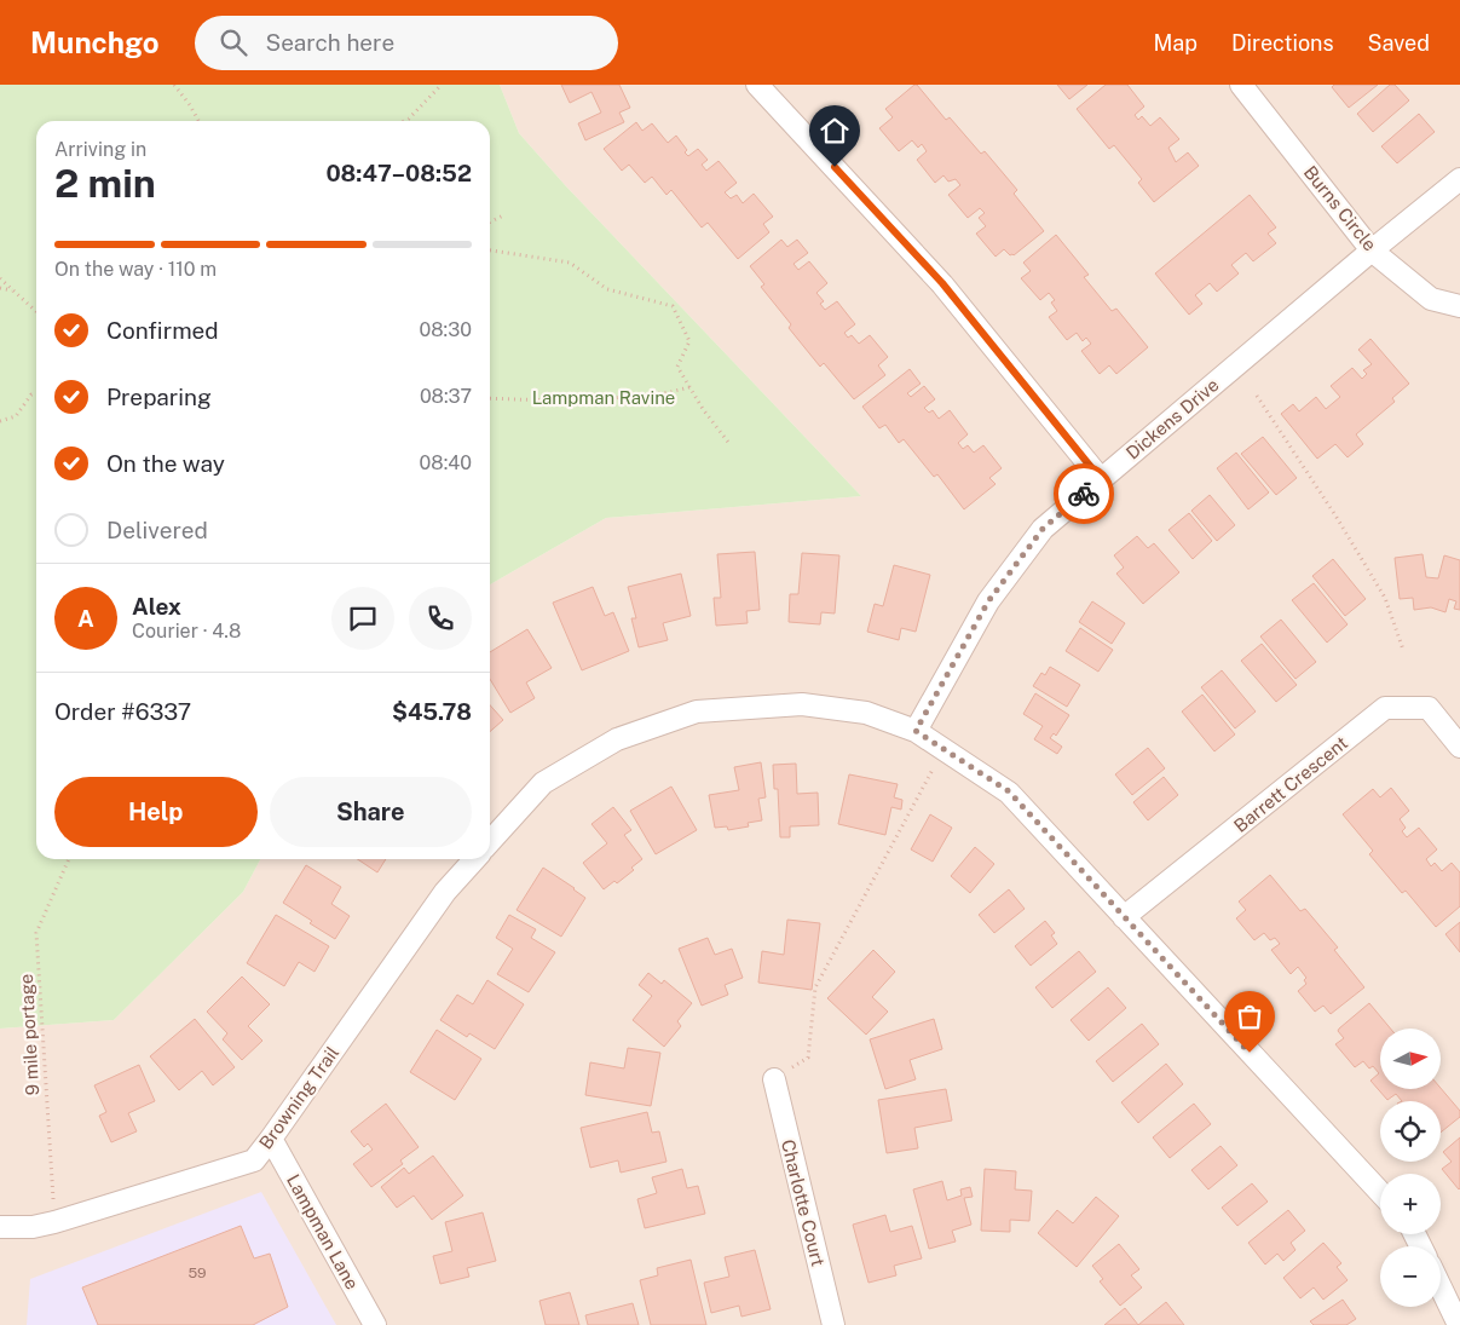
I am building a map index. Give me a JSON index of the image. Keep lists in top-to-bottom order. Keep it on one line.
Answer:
{"streets":{"street":["Burns Circle","Dickens Drive","Barrett Crescent","Browning Trail","Charlotte Court","Lampman Lane"],"path":["9 mile portage"]},"crossings":[["Burns Circle","Dickens Drive"],["9 mile portage","Browning Trail"],["Browning Trail","Lampman Lane"]],"parks":["Lampman Ravine"],"house_numbers":["59"],"north":"right","page":{"header":"Munchgo","search":"Search here","nav":["Map","Directions","Saved"],"heading":["2 min","Arriving in","08:47–08:52"],"panel":["Alex","Courier · 4.8","Order #6337","$45.78"],"bar":"On the way · 110 m","list":[["Confirmed","08:30"],["Preparing","08:37"],["On the way","08:40"],"Delivered"],"round":"A","buttons":["Help","Share"],"map_buttons":["+","−"]}}
